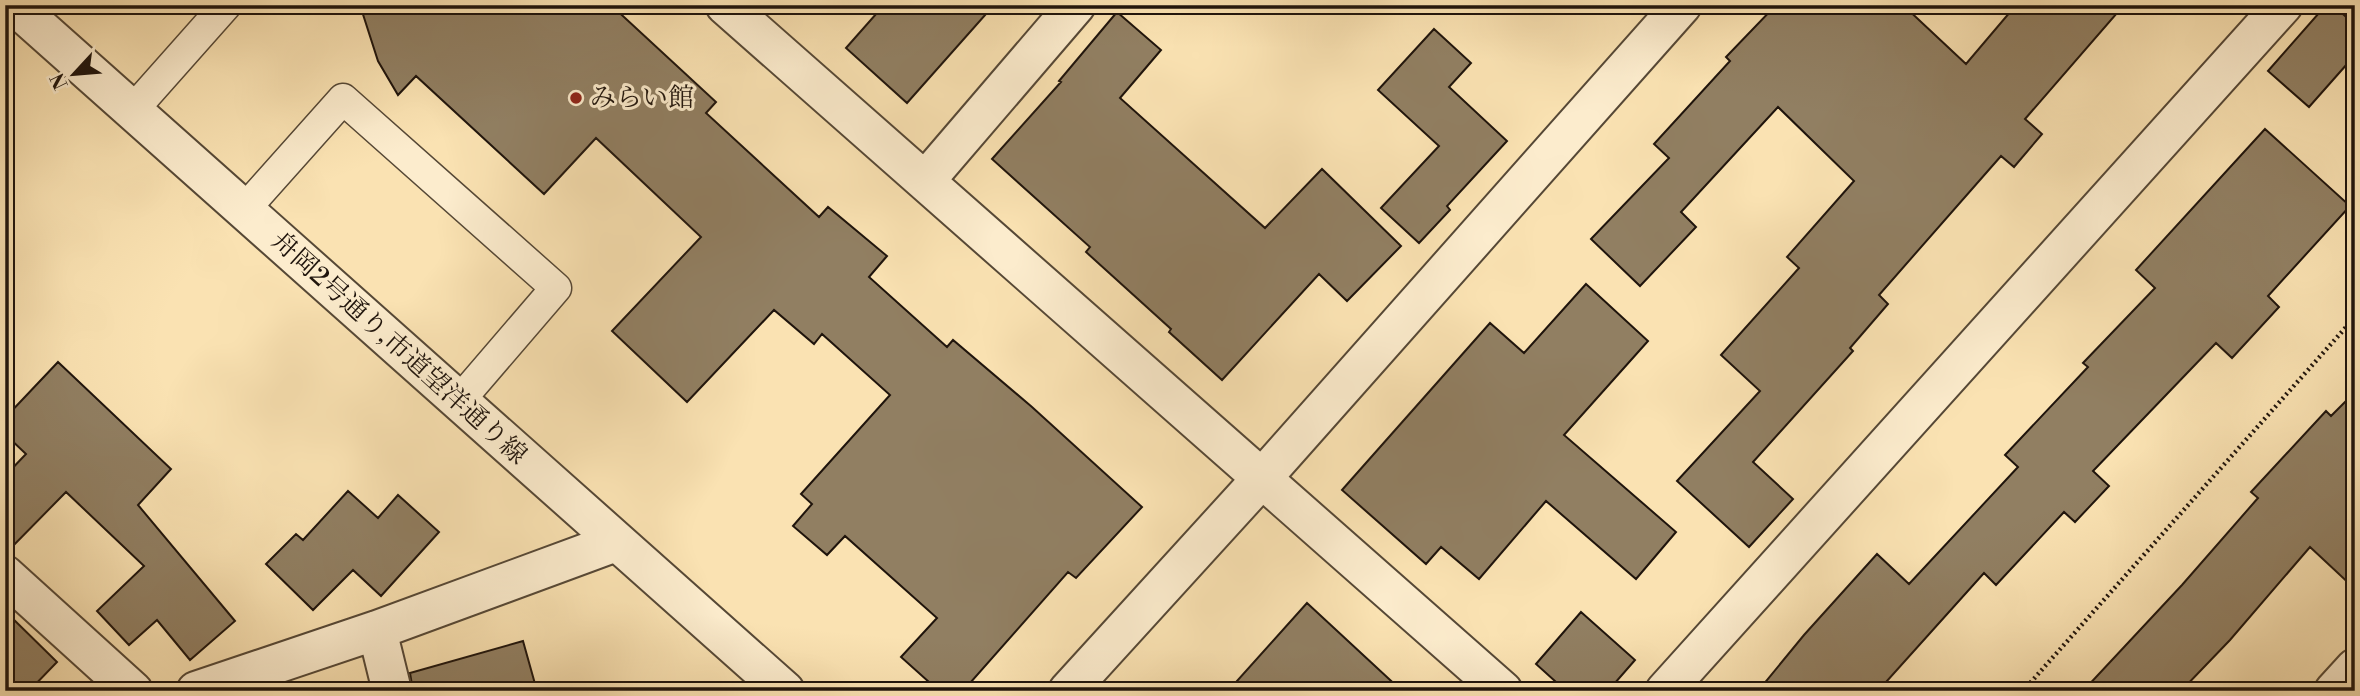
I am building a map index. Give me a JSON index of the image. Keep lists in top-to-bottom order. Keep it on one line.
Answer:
{"streets":{"street":["舟岡2号通り,市道望洋通り線"]},"places":["みらい館"],"north":"bottom left"}
